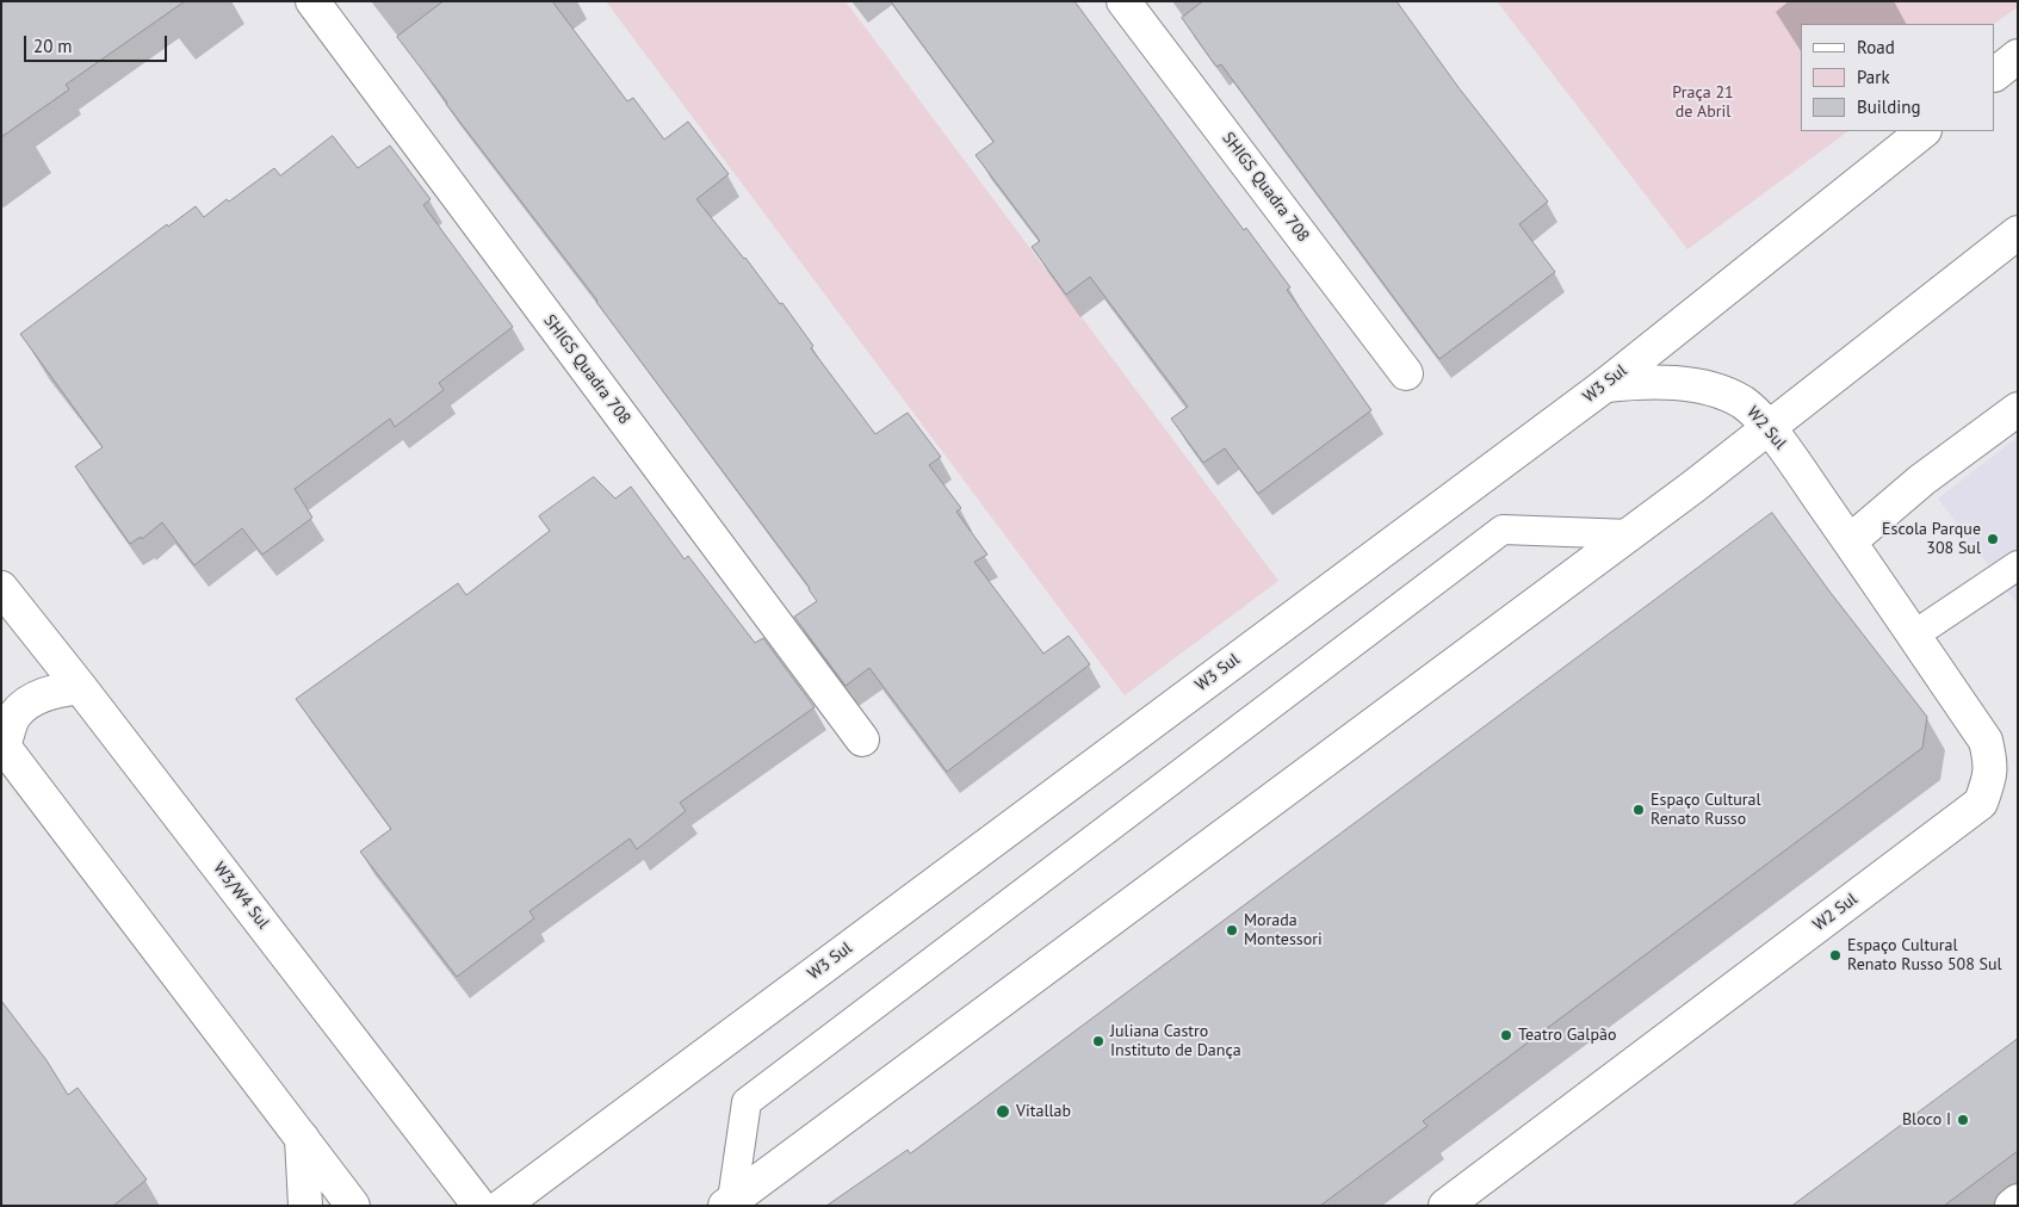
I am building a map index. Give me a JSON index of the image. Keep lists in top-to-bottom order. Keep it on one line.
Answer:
{"streets":{"main road":["SHIGS Quadra 708","W3 Sul","W2 Sul","W3/W4 Sul"]},"crossings":[["W3 Sul","W2 Sul"]],"parks":["Praça 21 de Abril"],"places":["Escola Parque 308 Sul","Espaço Cultural Renato Russo","Morada Montessori","Espaço Cultural Renato Russo 508 Sul","Teatro Galpão","Juliana Castro Instituto de Dança","Vitallab","Bloco I"],"legend":["Road","Park","Building"],"scale_bar":"20 m"}
